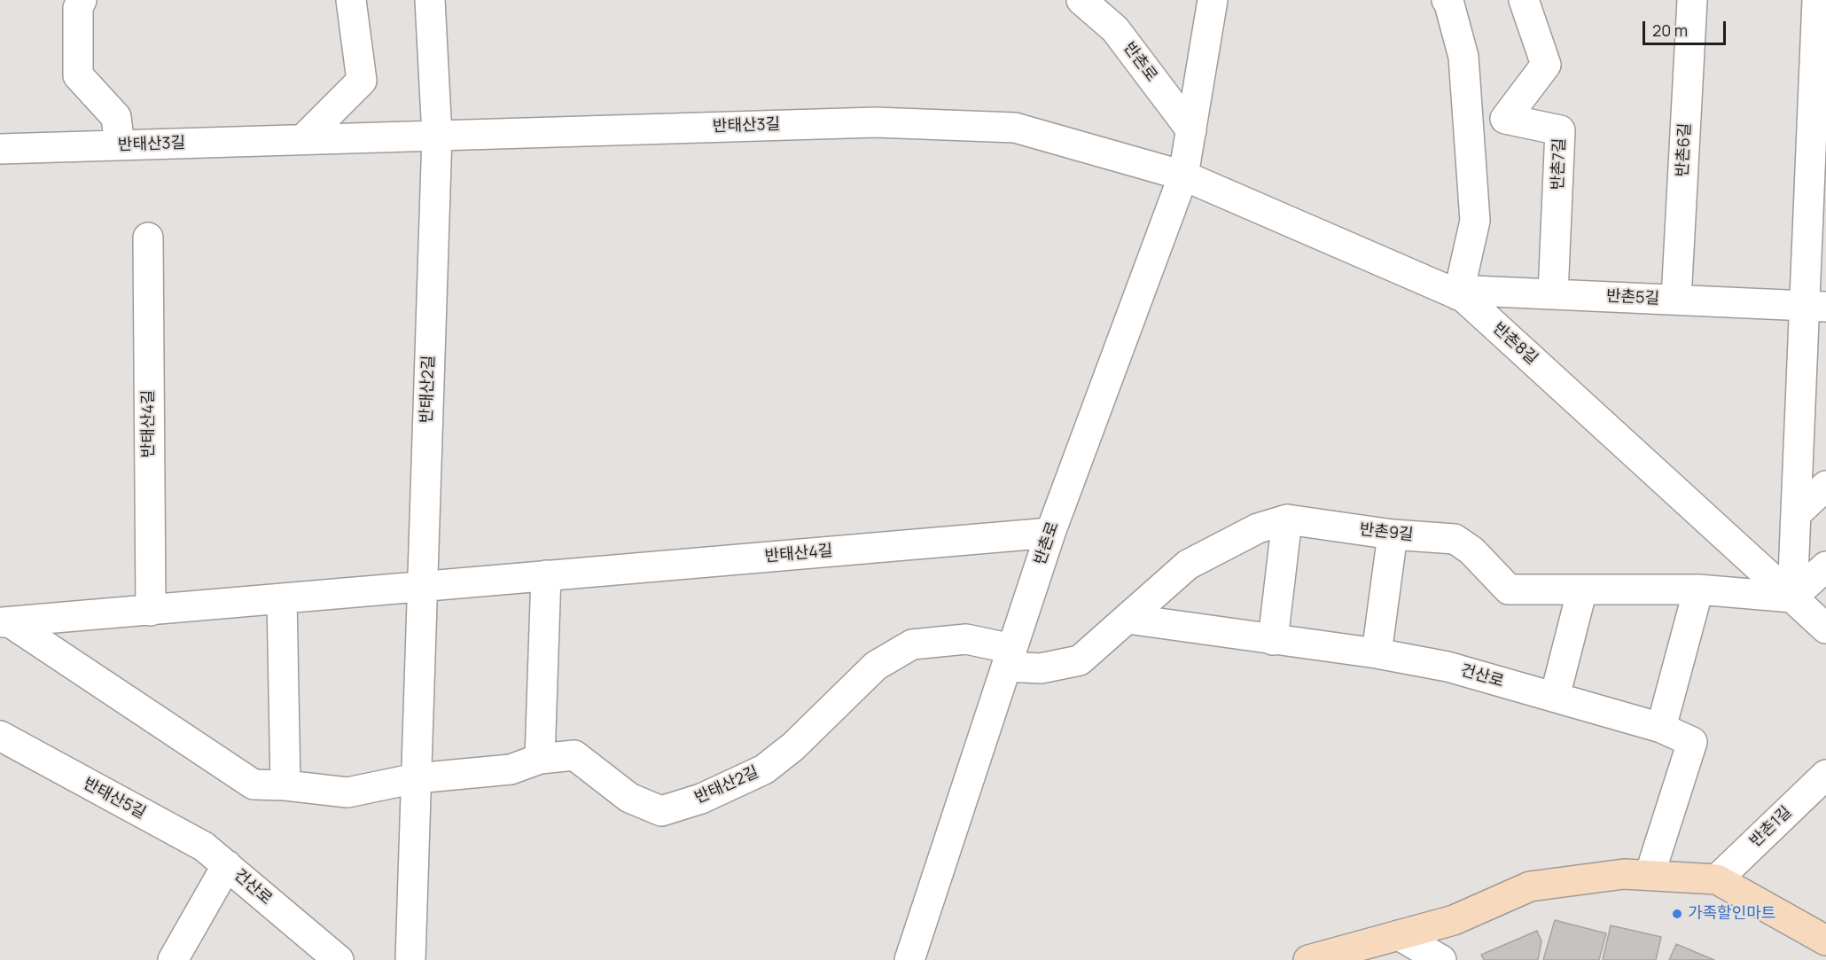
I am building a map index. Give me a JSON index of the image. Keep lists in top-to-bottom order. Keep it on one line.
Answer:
{"streets":{"street":["반촌로","반태산3길","반촌6길","반촌7길","반촌5길","반촌8길","반태산2길","반태산4길","반촌9길","건산로","반태산5길","반촌1길"]},"crossings":[["반촌로","반태산3길"],["반촌로","반촌8길"],["반촌로","반태산2길"],["반촌로","반태산4길"],["반촌로","반촌9길"],["반태산3길","반촌8길"],["반태산3길","반태산2길"],["반촌6길","반촌5길"],["반촌7길","반촌5길"],["반촌5길","반촌8길"],["반촌8길","반촌9길"],["반태산2길","반태산4길"],["반태산2길","반촌9길"],["반촌9길","건산로"],["건산로","반태산5길"]],"places":["가족할인마트"],"scale_bar":"20 m"}
